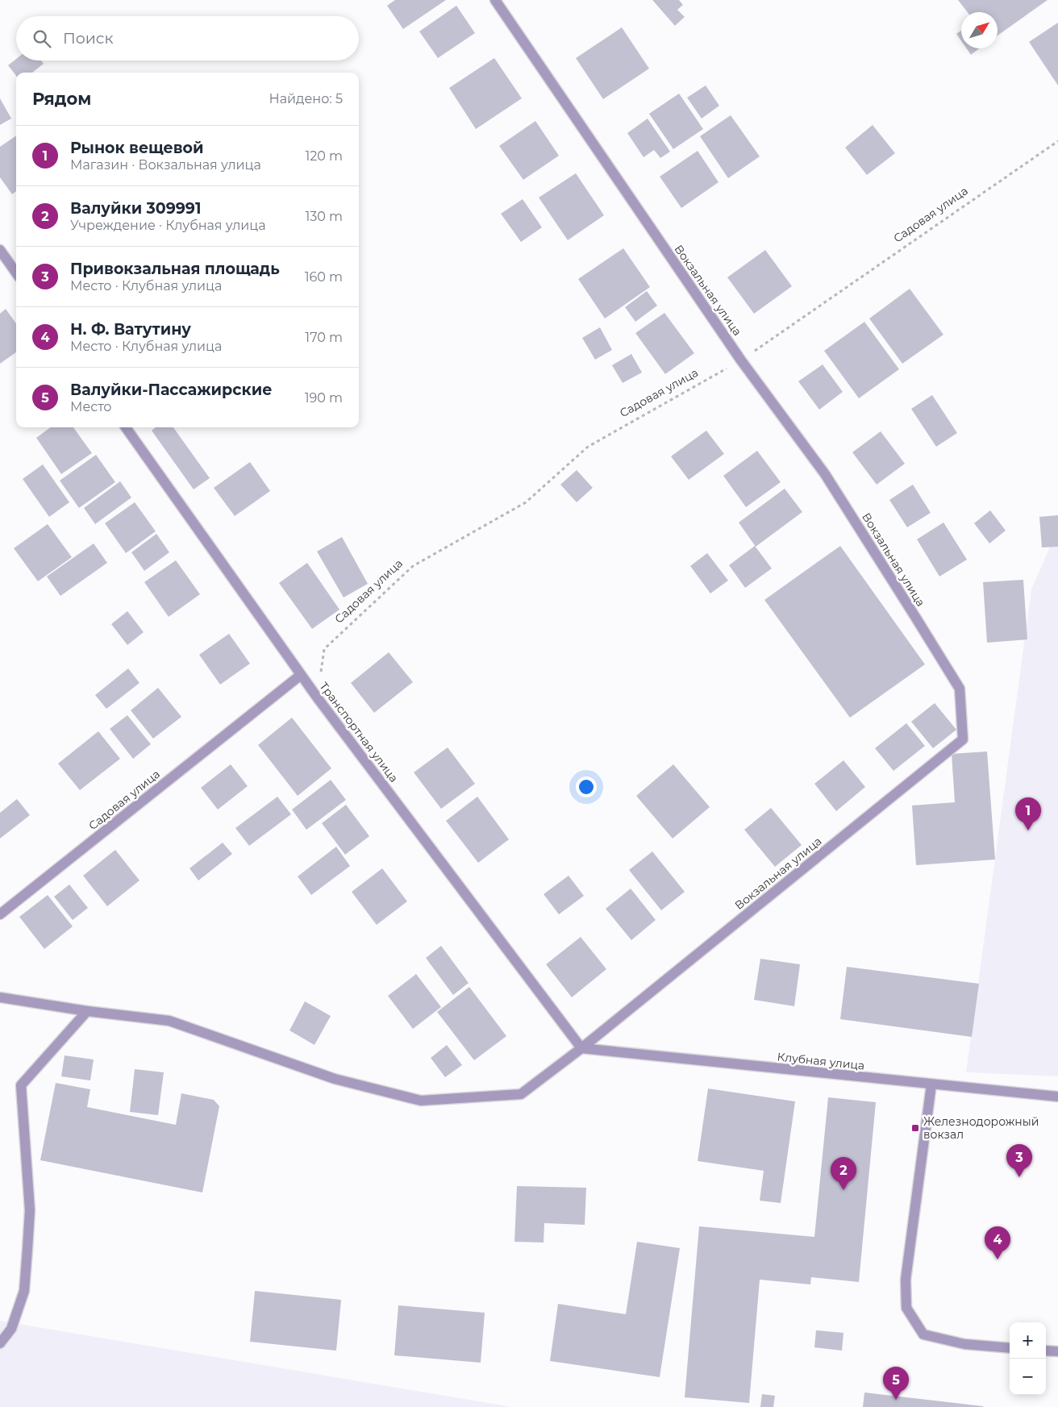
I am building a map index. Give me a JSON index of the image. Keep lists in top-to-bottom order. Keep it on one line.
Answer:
{"streets":{"street":["Садовая улица","Вокзальная улица","Транспортная улица","Клубная улица"]},"crossings":[["Садовая улица","Вокзальная улица"],["Садовая улица","Транспортная улица"],["Вокзальная улица","Транспортная улица"],["Вокзальная улица","Клубная улица"],["Транспортная улица","Клубная улица"]],"places":{"transit":["Железнодорожный вокзал"]},"north":"top right","page":{"search":"Поиск","heading":["Рядом","Найдено: 5"],"list":[{"mark":"1","name":"Рынок вещевой","note":"Магазин · Вокзальная улица","value":"120 m"},{"mark":"2","name":"Валуйки 309991","note":"Учреждение · Клубная улица","value":"130 m"},{"mark":"3","name":"Привокзальная площадь","note":"Место · Клубная улица","value":"160 m"},{"mark":"4","name":"Н. Ф. Ватутину","note":"Место · Клубная улица","value":"170 m"},{"mark":"5","name":"Валуйки-Пассажирские","note":"Место","value":"190 m"}],"pins":["1","3","2","4","5"],"map_buttons":["+","−"]}}
